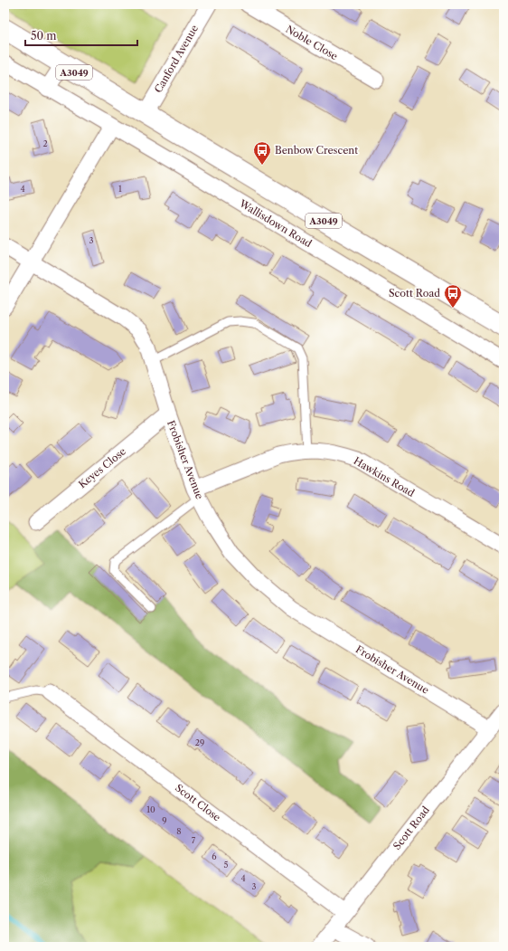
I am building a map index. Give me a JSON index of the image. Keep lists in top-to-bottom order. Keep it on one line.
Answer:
{"streets":{"main road":["A3049"],"street":["Noble Close","Canford Avenue","Wallisdown Road","Frobisher Avenue","Keyes Close","Hawkins Road","Scott Close","Scott Road"]},"crossings":[["Canford Avenue","A3049"],["Frobisher Avenue","Keyes Close"],["Frobisher Avenue","Hawkins Road"],["Frobisher Avenue","Scott Road"],["Scott Close","Scott Road"]],"places":{"bus stop":["Benbow Crescent","Scott Road"]},"house_numbers":["2","4","1","3","29","10","9","8","7","6","5","4","3"],"scale_bar":"50 m"}
